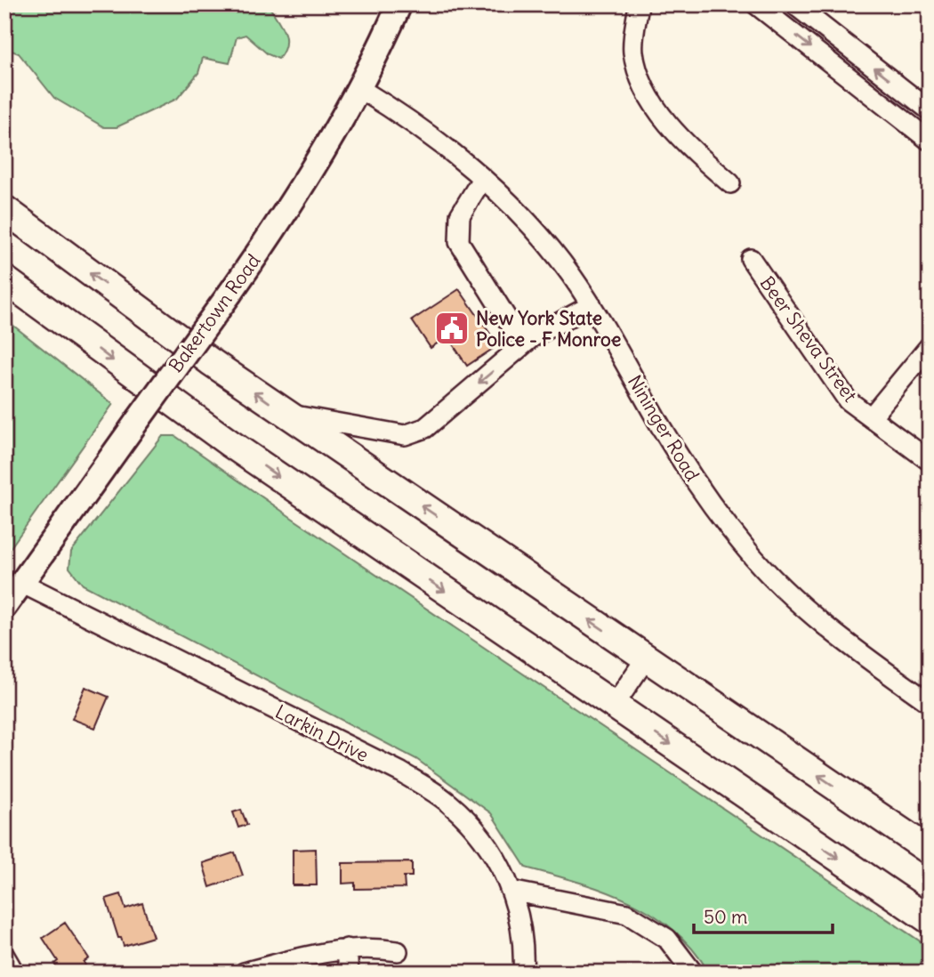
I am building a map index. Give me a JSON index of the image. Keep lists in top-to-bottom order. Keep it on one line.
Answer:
{"streets":{"main road":["Bakertown Road"],"street":["Beer Sheva Street","Nininger Road","Larkin Drive"]},"crossings":[["Bakertown Road","Nininger Road"],["Bakertown Road","Larkin Drive"]],"places":{"public building":["New York State Police - F Monroe"]},"scale_bar":"50 m"}
